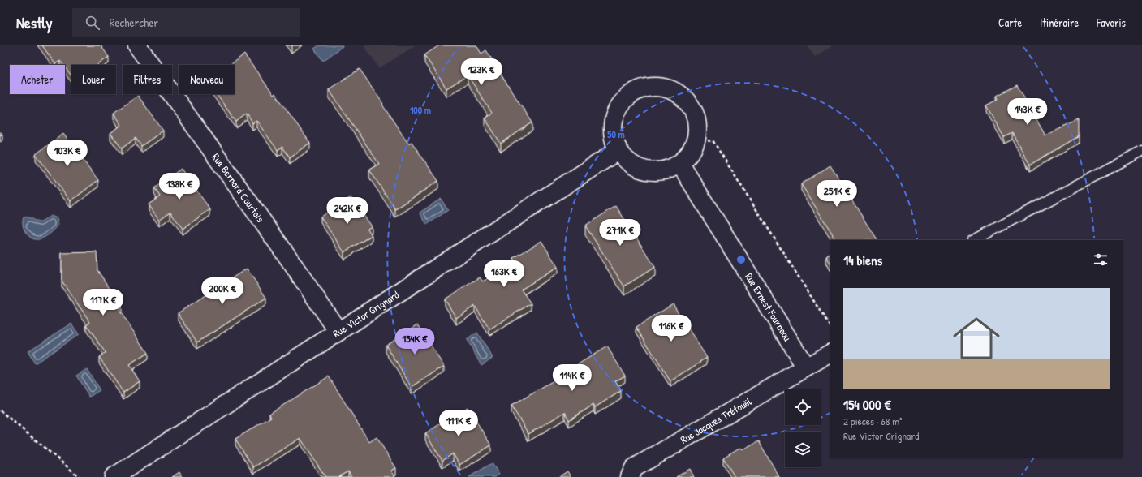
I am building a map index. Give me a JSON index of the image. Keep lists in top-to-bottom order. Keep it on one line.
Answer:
{"streets":{"street":["Rue Bernard Courtois","Rue Ernest Fourneau","Rue Victor Grignard","Rue Jacques Tréfouël"]},"crossings":[["Rue Bernard Courtois","Rue Victor Grignard"],["Rue Ernest Fourneau","Rue Victor Grignard"],["Rue Ernest Fourneau","Rue Jacques Tréfouël"]],"page":{"header":"Nestly","search":"Rechercher","nav":["Carte","Itinéraire","Favoris"],"price":["123K €","143K €","103K €","138K €","251K €","242K €","271K €","163K €","200K €","117K €","116K €","154K €","114K €","111K €"],"chip":["Acheter","Louer","Filtres","Nouveau"],"heading":"14 biens","list":[{"name":"154 000 €","note":"2 pièces · 68 m² · Rue Victor Grignard"}]},"rings":["100 m","50 m"]}
